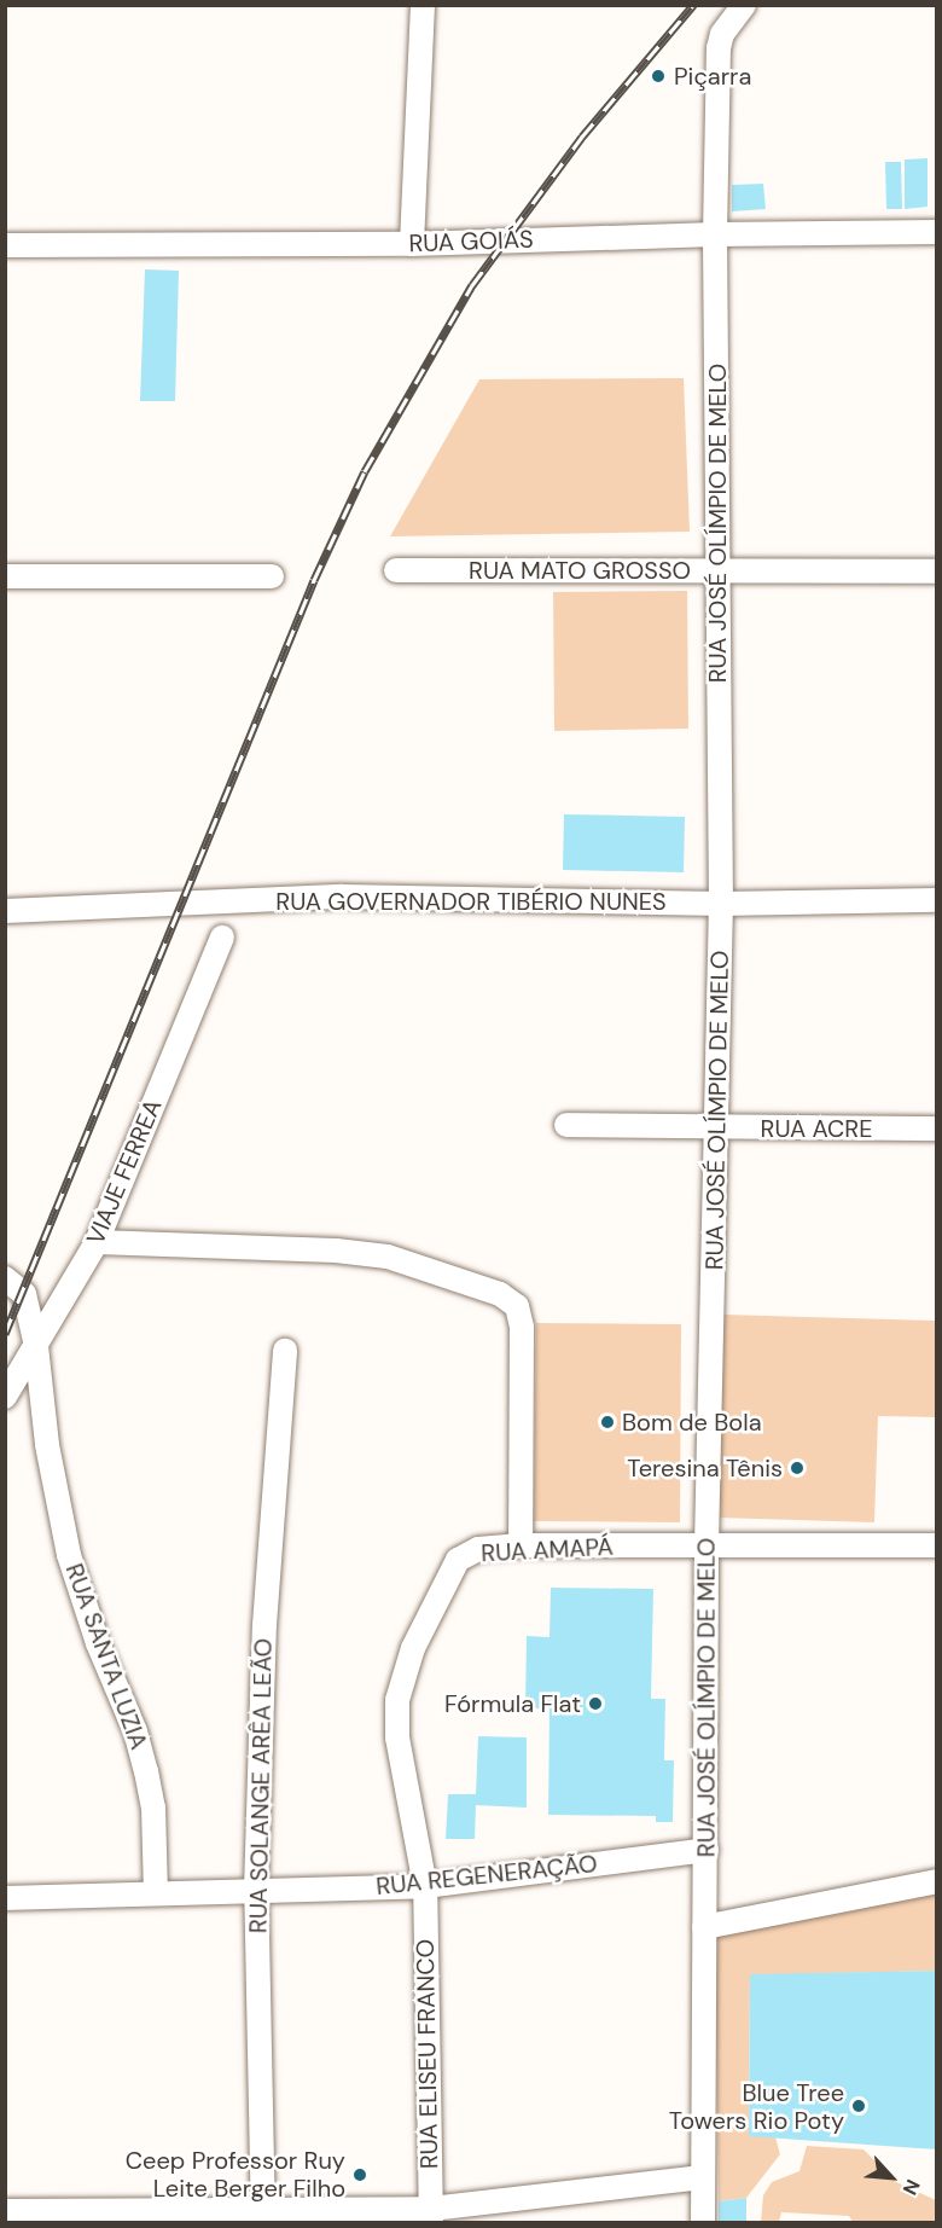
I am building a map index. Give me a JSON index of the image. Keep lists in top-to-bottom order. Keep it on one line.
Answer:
{"streets":{"street":["RUA GOIÁS","RUA JOSÉ OLÍMPIO DE MELO","RUA MATO GROSSO","RUA GOVERNADOR TIBÉRIO NUNES","RUA ACRE","VIAJE FERREA","RUA AMAPÁ","RUA SANTA LUZIA","RUA SOLANGE ARÊA LEÃO","RUA REGENERAÇÃO","RUA ELISEU FRANCO"]},"crossings":[["RUA GOIÁS","RUA JOSÉ OLÍMPIO DE MELO"],["RUA JOSÉ OLÍMPIO DE MELO","RUA MATO GROSSO"],["RUA JOSÉ OLÍMPIO DE MELO","RUA GOVERNADOR TIBÉRIO NUNES"],["RUA JOSÉ OLÍMPIO DE MELO","RUA ACRE"],["RUA JOSÉ OLÍMPIO DE MELO","RUA AMAPÁ"],["RUA JOSÉ OLÍMPIO DE MELO","RUA REGENERAÇÃO"],["VIAJE FERREA","RUA SANTA LUZIA"],["RUA AMAPÁ","RUA REGENERAÇÃO"],["RUA AMAPÁ","RUA ELISEU FRANCO"],["RUA SANTA LUZIA","RUA REGENERAÇÃO"],["RUA SOLANGE ARÊA LEÃO","RUA REGENERAÇÃO"],["RUA REGENERAÇÃO","RUA ELISEU FRANCO"]],"places":["Piçarra","Bom de Bola","Teresina Tênis","Fórmula Flat","Blue Tree Towers Rio Poty","Ceep Professor Ruy Leite Berger Filho"],"north":"bottom right"}
